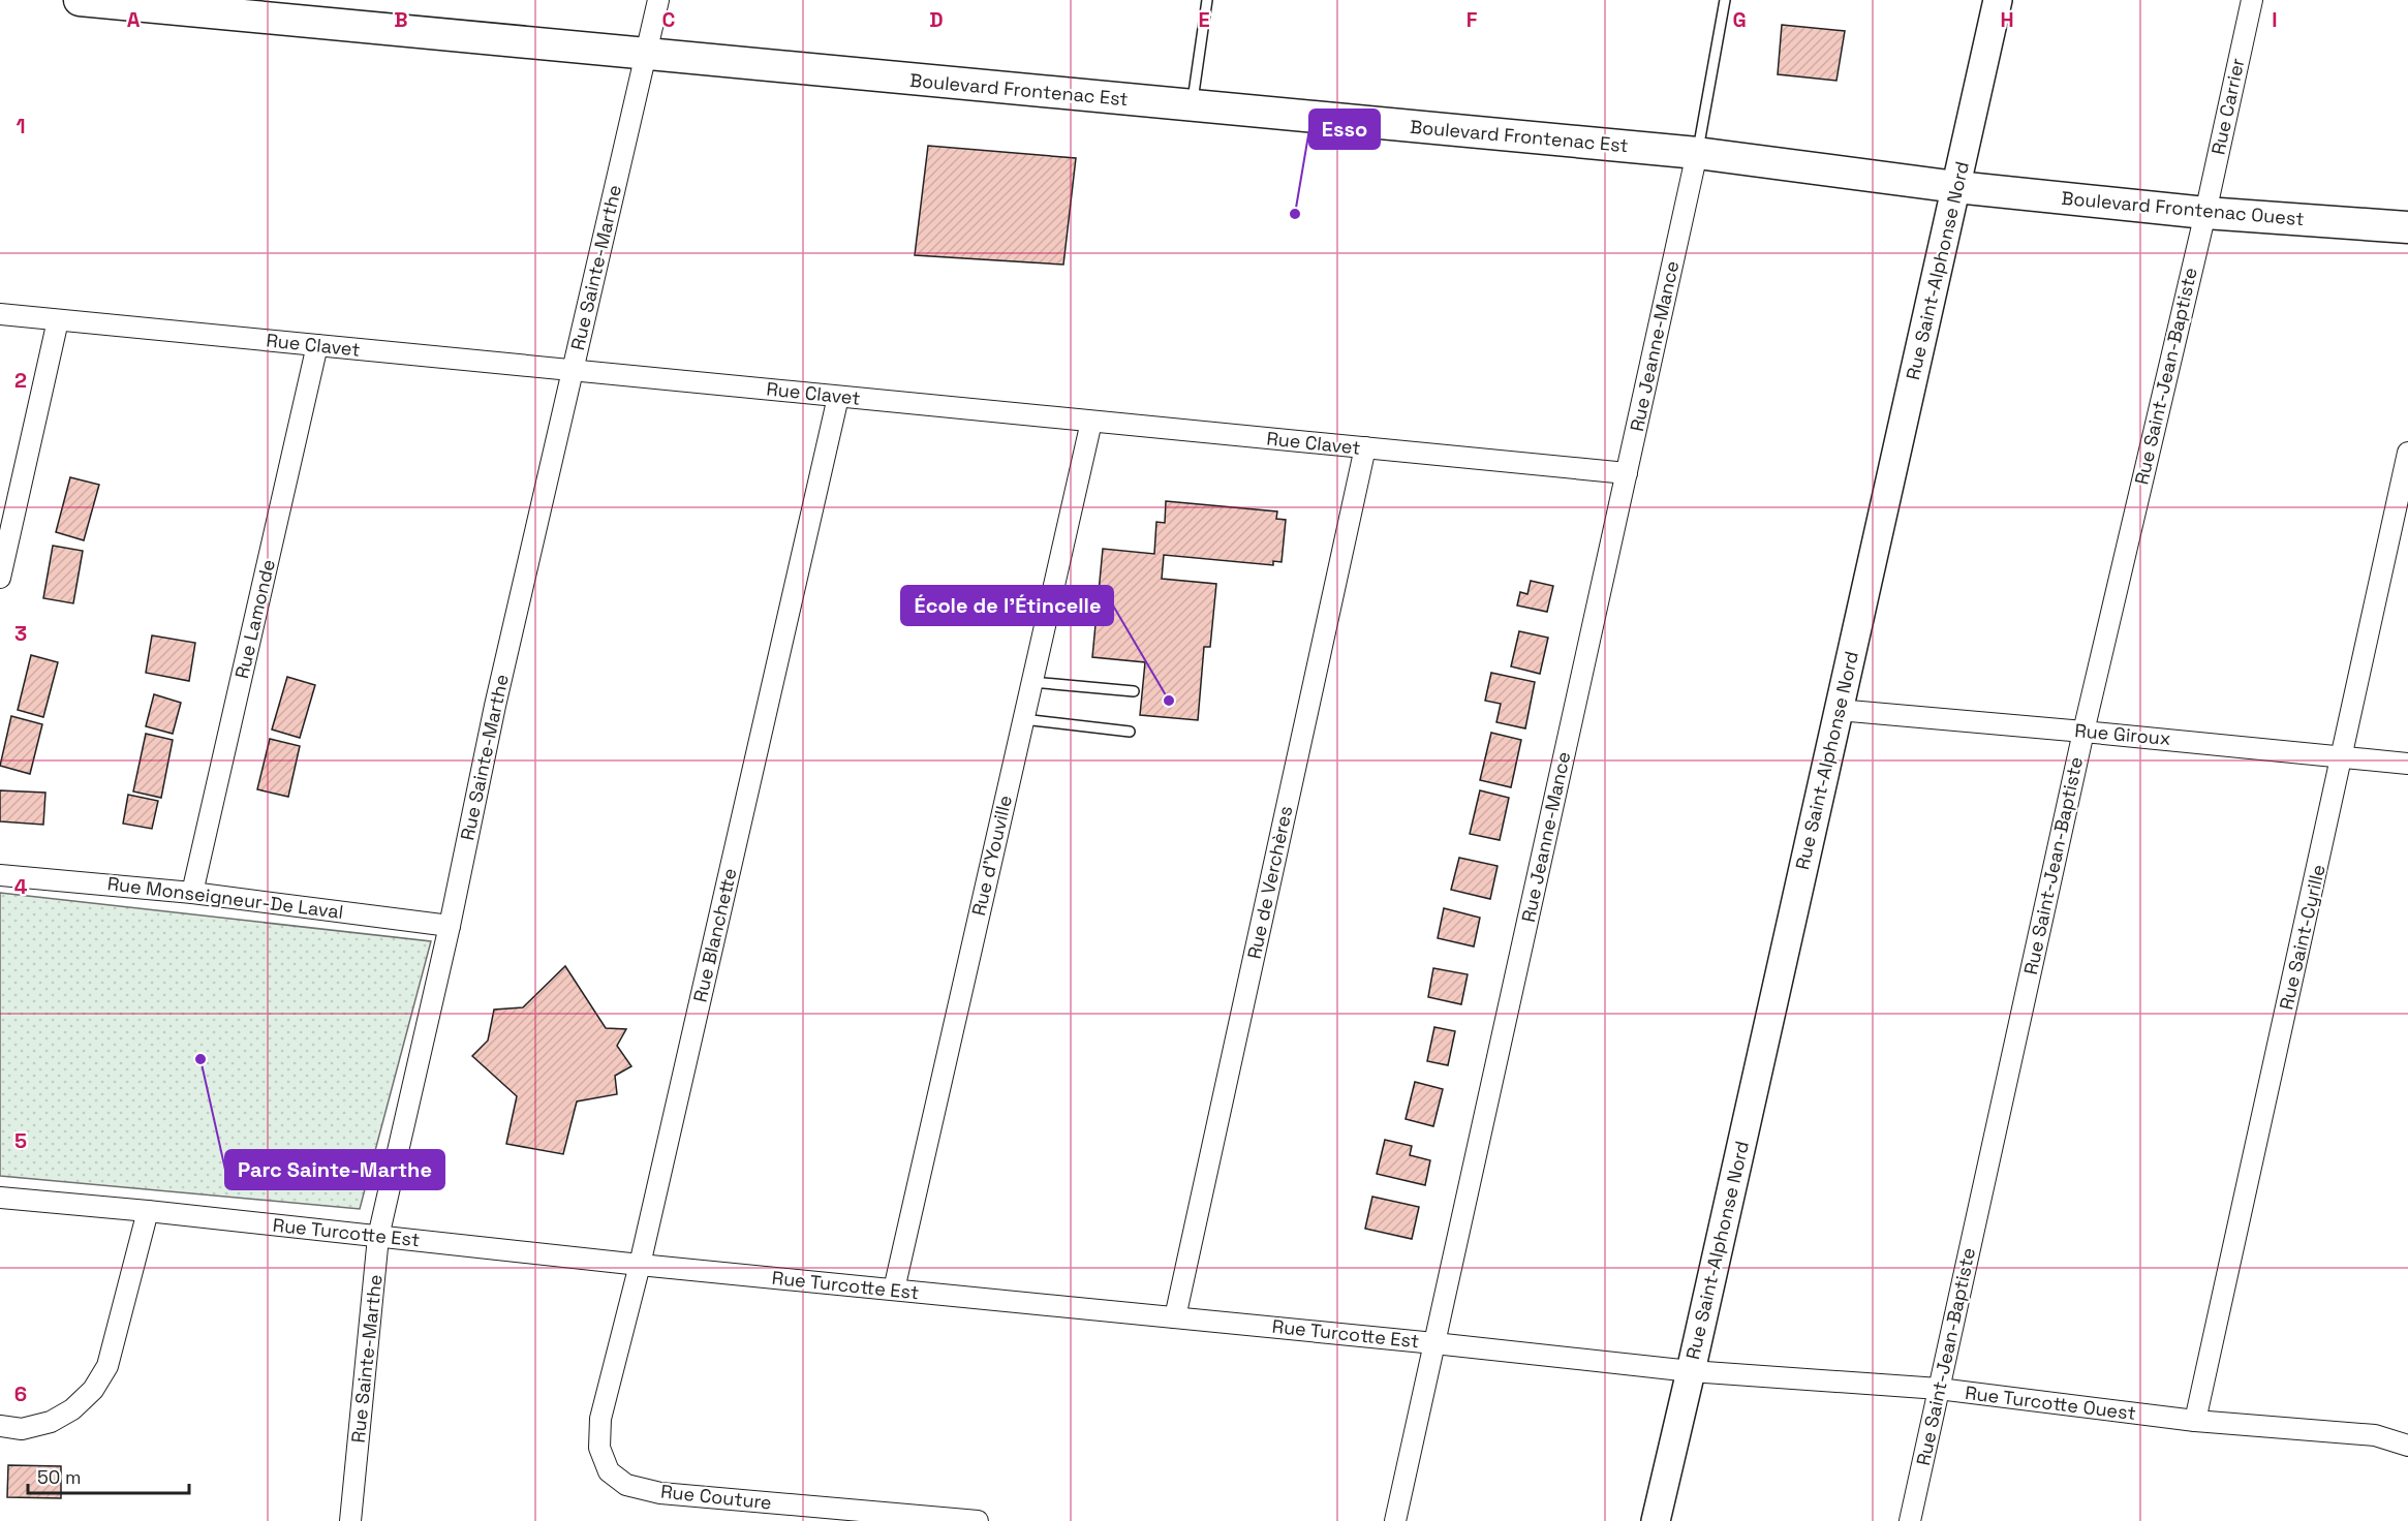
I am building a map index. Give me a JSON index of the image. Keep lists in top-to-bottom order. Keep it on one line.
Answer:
{"streets":{"main road":["Boulevard Frontenac Est","Boulevard Frontenac Ouest","Rue Saint-Alphonse Nord"],"street":["Rue Carrier","Rue Sainte-Marthe","Rue Clavet","Rue Jeanne-Mance","Rue Saint-Jean-Baptiste","Rue Lamonde","Rue Giroux","Rue d'Youville","Rue de Verchères","Rue Monseigneur-De Laval","Rue Blanchette","Rue Saint-Cyrille","Rue Turcotte Est","Rue Turcotte Ouest","Rue Couture"]},"crossings":[["Boulevard Frontenac Est","Boulevard Frontenac Ouest"],["Boulevard Frontenac Est","Rue Sainte-Marthe"],["Boulevard Frontenac Est","Rue Saint-Alphonse Nord"],["Boulevard Frontenac Est","Rue Jeanne-Mance"],["Rue Carrier","Boulevard Frontenac Ouest"],["Rue Carrier","Rue Saint-Jean-Baptiste"],["Boulevard Frontenac Ouest","Rue Saint-Alphonse Nord"],["Boulevard Frontenac Ouest","Rue Saint-Jean-Baptiste"],["Rue Sainte-Marthe","Rue Clavet"],["Rue Sainte-Marthe","Rue Monseigneur-De Laval"],["Rue Sainte-Marthe","Rue Turcotte Est"],["Rue Saint-Alphonse Nord","Rue Giroux"],["Rue Saint-Alphonse Nord","Rue Turcotte Est"],["Rue Saint-Alphonse Nord","Rue Turcotte Ouest"],["Rue Clavet","Rue Jeanne-Mance"],["Rue Clavet","Rue Lamonde"],["Rue Clavet","Rue d'Youville"],["Rue Clavet","Rue de Verchères"],["Rue Clavet","Rue Blanchette"],["Rue Jeanne-Mance","Rue Turcotte Est"],["Rue Saint-Jean-Baptiste","Rue Giroux"],["Rue Saint-Jean-Baptiste","Rue Turcotte Ouest"],["Rue Lamonde","Rue Monseigneur-De Laval"],["Rue Giroux","Rue Saint-Cyrille"],["Rue d'Youville","Rue Turcotte Est"],["Rue de Verchères","Rue Turcotte Est"],["Rue Blanchette","Rue Turcotte Est"],["Rue Blanchette","Rue Couture"],["Rue Saint-Cyrille","Rue Turcotte Ouest"],["Rue Turcotte Est","Rue Turcotte Ouest"]],"places":["Esso","École de l'Étincelle","Parc Sainte-Marthe"],"scale_bar":"50 m","grid":{"columns":["A","B","C","D","E","F","G","H","I"],"rows":["1","2","3","4","5","6"]}}
